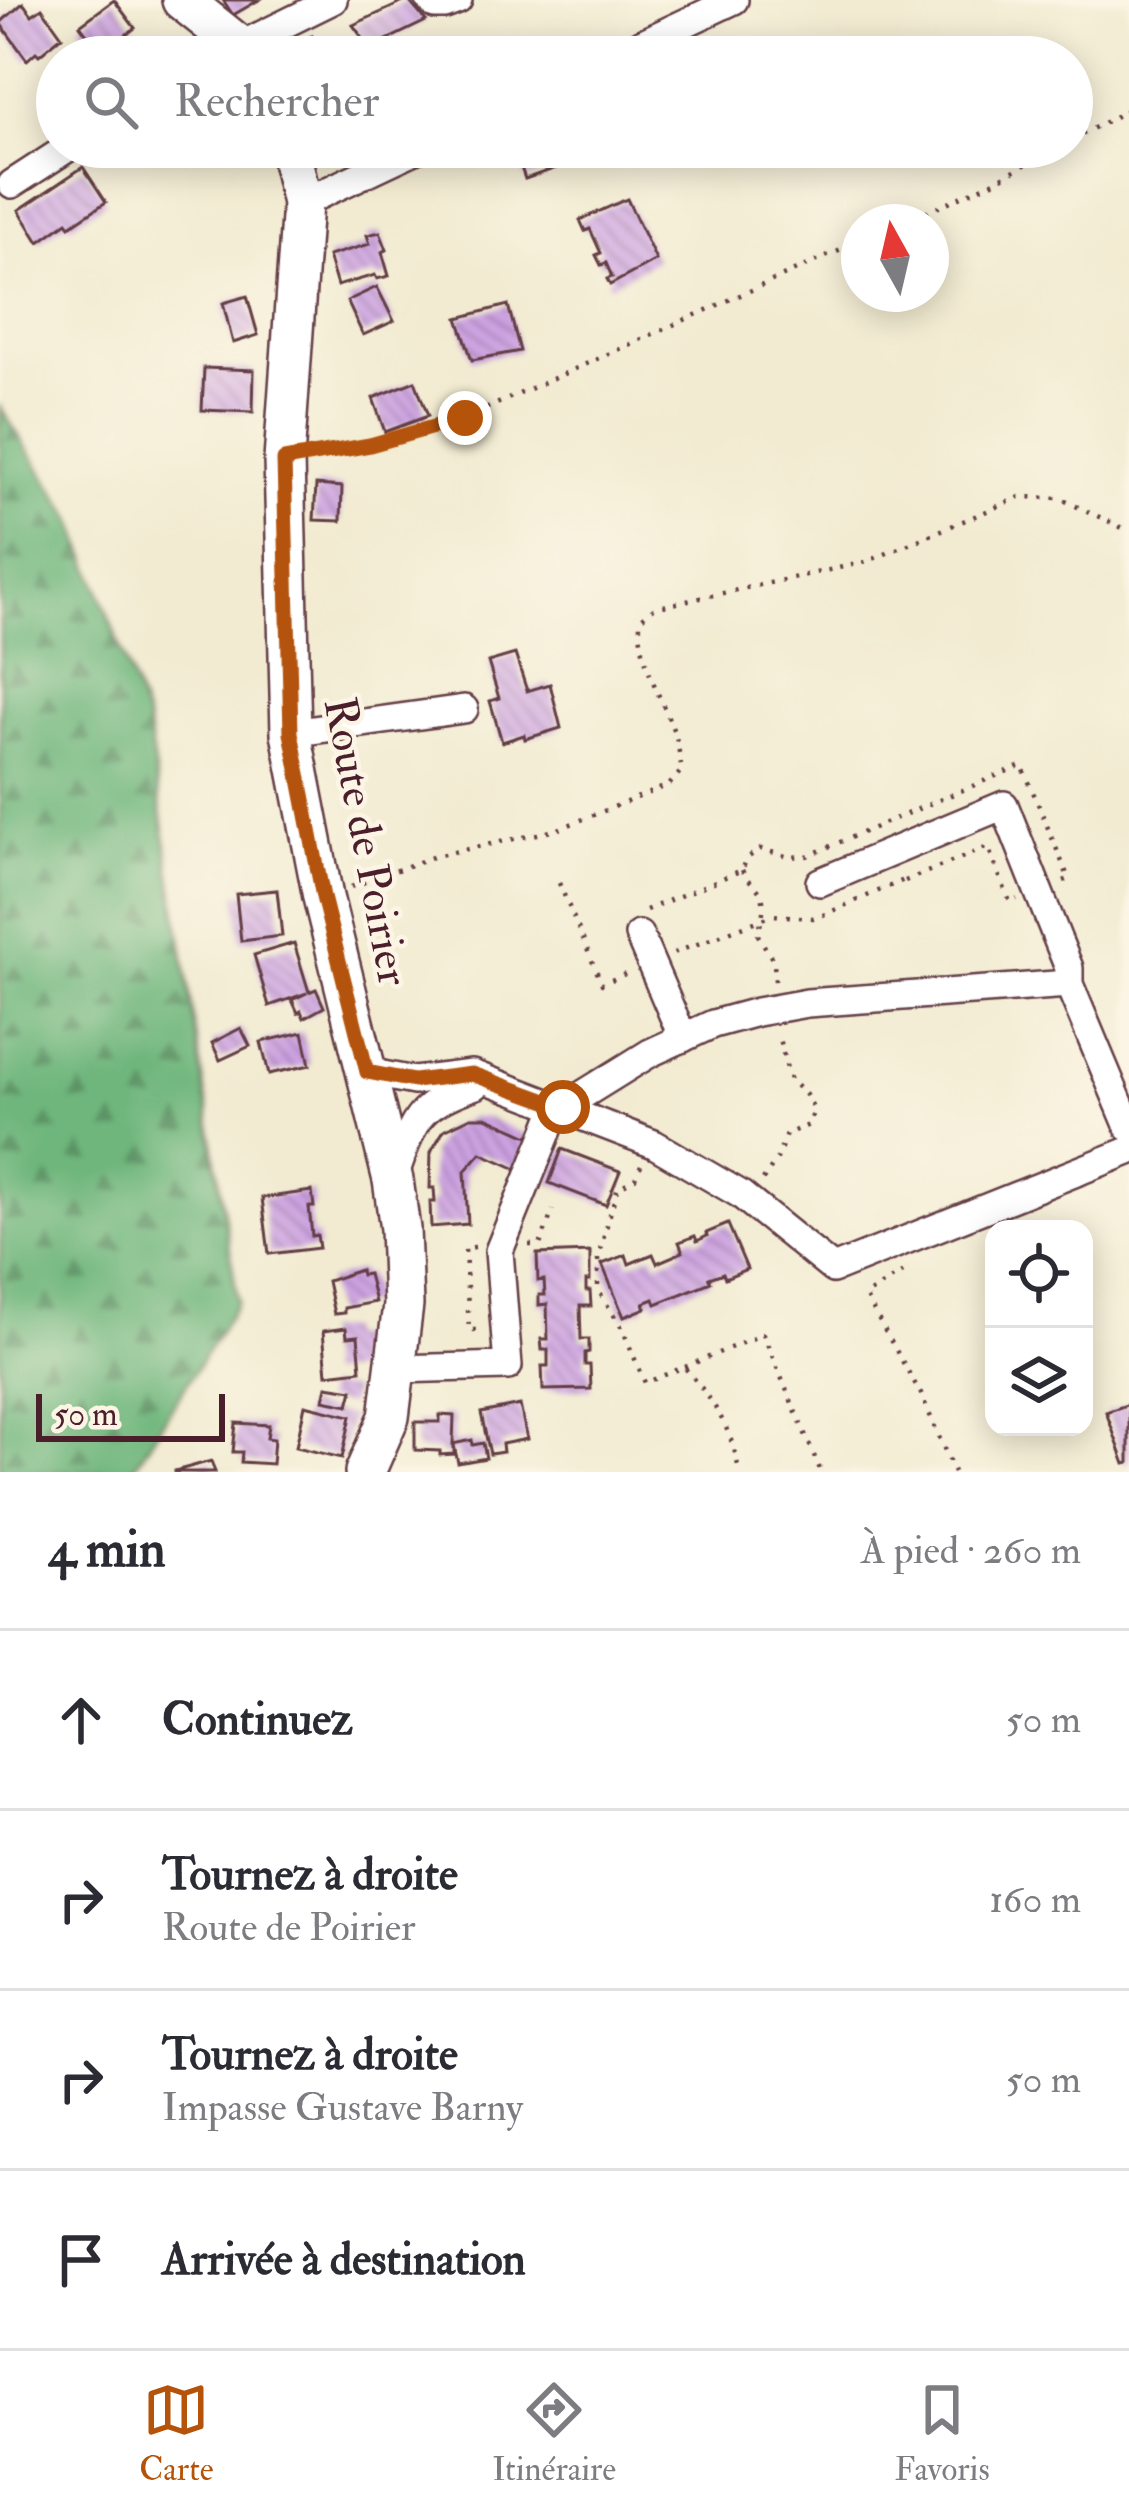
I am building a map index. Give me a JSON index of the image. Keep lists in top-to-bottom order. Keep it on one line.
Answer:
{"streets":{"main road":["Route de Poirier"]},"scale_bar":"50 m","north":"top","page":{"search":"Rechercher","scale":"50 m","heading":["4 min","À pied · 260 m"],"list":[["Continuez","50 m"],["Tournez à droite","Route de Poirier","160 m"],["Tournez à droite","Impasse Gustave Barny","50 m"],"Arrivée à destination"],"nav":["Carte","Itinéraire","Favoris"]}}
